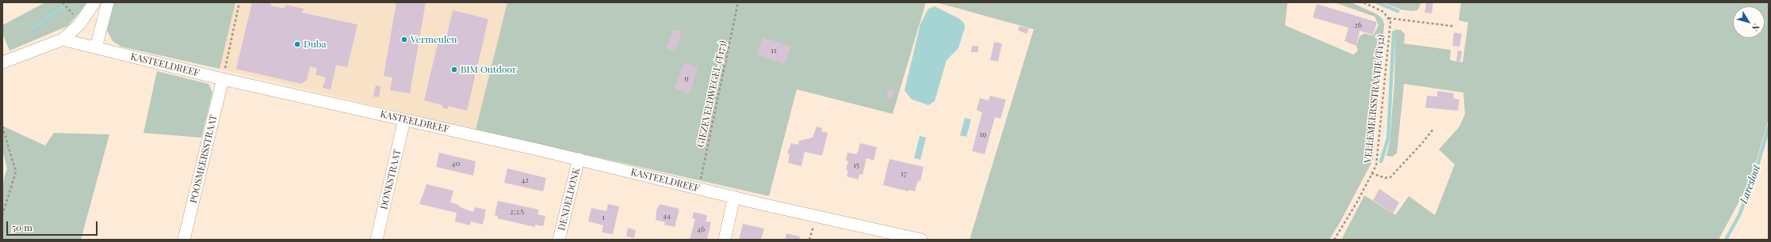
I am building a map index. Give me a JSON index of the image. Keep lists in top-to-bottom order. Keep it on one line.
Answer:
{"streets":{"street":["KASTEELDREEF","POOSMEERSSTRAAT","DONKSTRAAT","DENDELDONK"],"path":["GIEZEVELDWEGEL (T173)","VELLEMEERSSTRAATJE (T132)"]},"crossings":[["KASTEELDREEF","GIEZEVELDWEGEL (T173)"],["KASTEELDREEF","POOSMEERSSTRAAT"],["KASTEELDREEF","DONKSTRAAT"],["KASTEELDREEF","DENDELDONK"]],"water":["Laresloot"],"places":["Vermeulen","Duba","BIM Outdoor"],"house_numbers":["26","11","9","19","40","15","17","42","2;2A","44","1","46"],"scale_bar":"50 m","north":"bottom right"}
